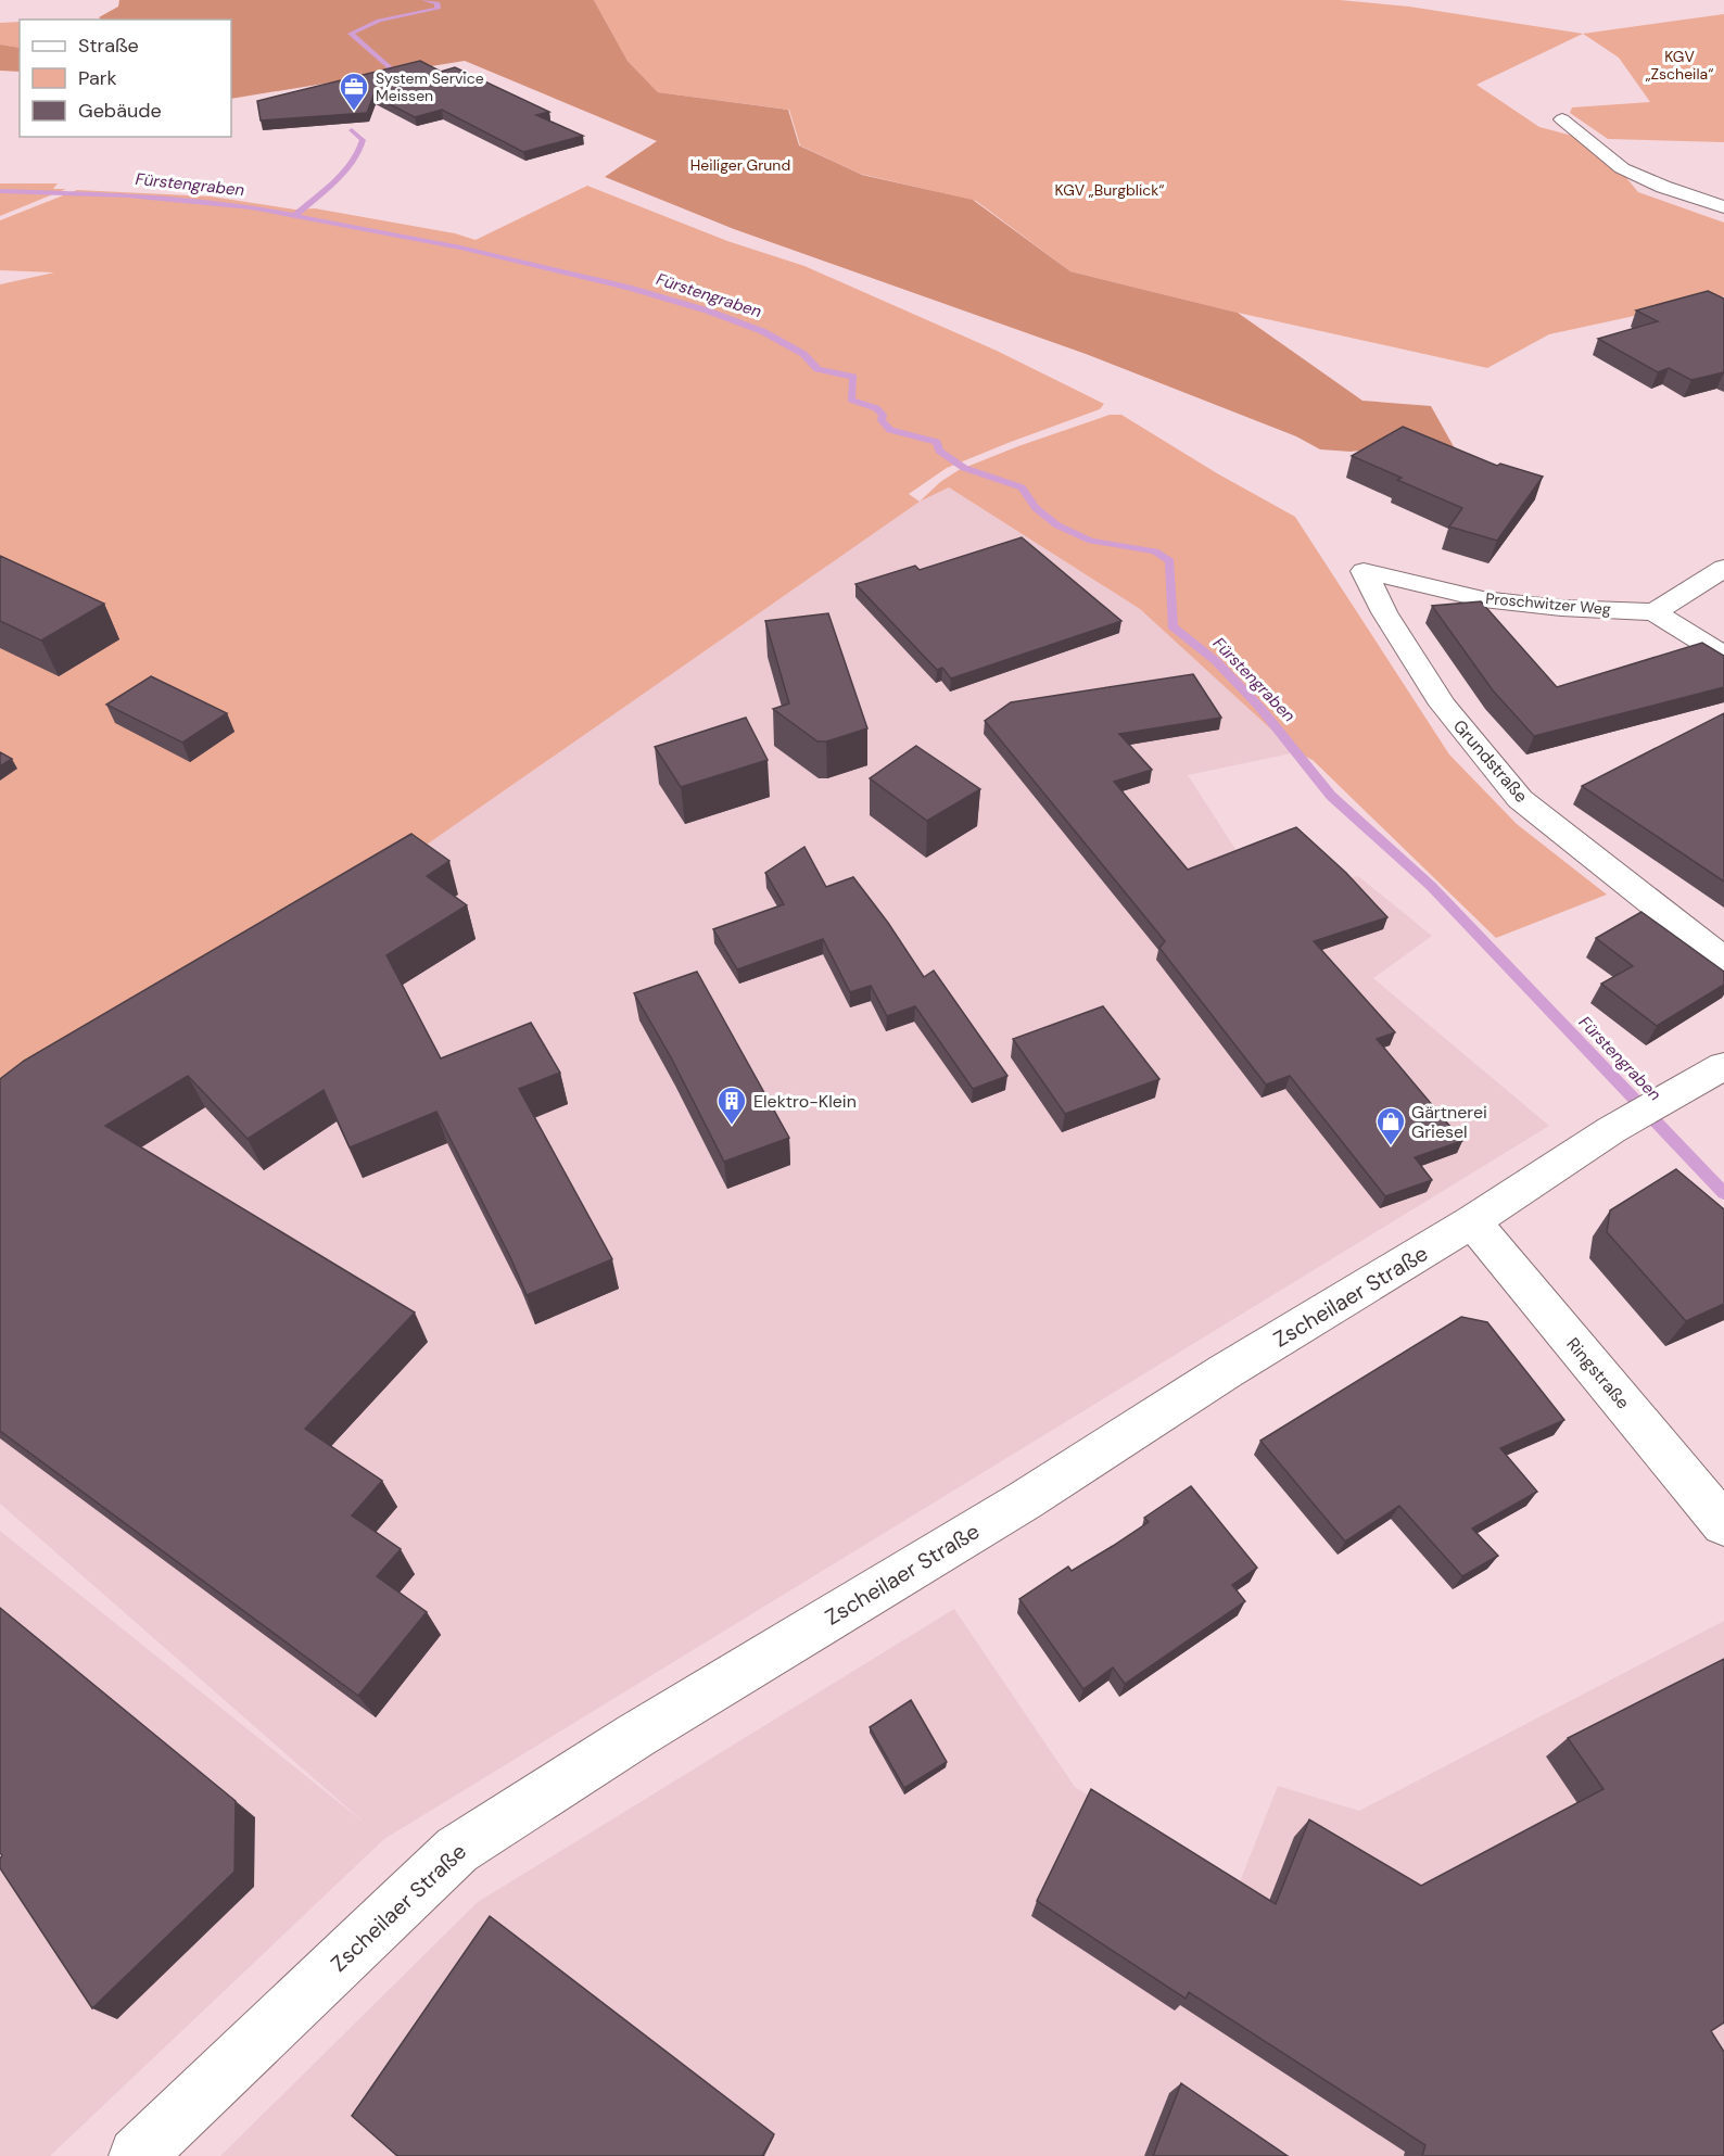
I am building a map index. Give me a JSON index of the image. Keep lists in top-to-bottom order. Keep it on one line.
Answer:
{"streets":{"street":["Proschwitzer Weg","Grundstraße","Zscheilaer Straße","Ringstraße"]},"crossings":[["Proschwitzer Weg","Grundstraße"],["Zscheilaer Straße","Ringstraße"]],"water":["Fürstengraben"],"parks":["KGV „Zscheila“","Heiliger Grund","KGV „Burgblick“"],"places":{"office":["System Service Meissen"],"building":["Elektro-Klein"],"shop":["Gärtnerei Griesel"]},"legend":["Straße","Park","Gebäude"]}
